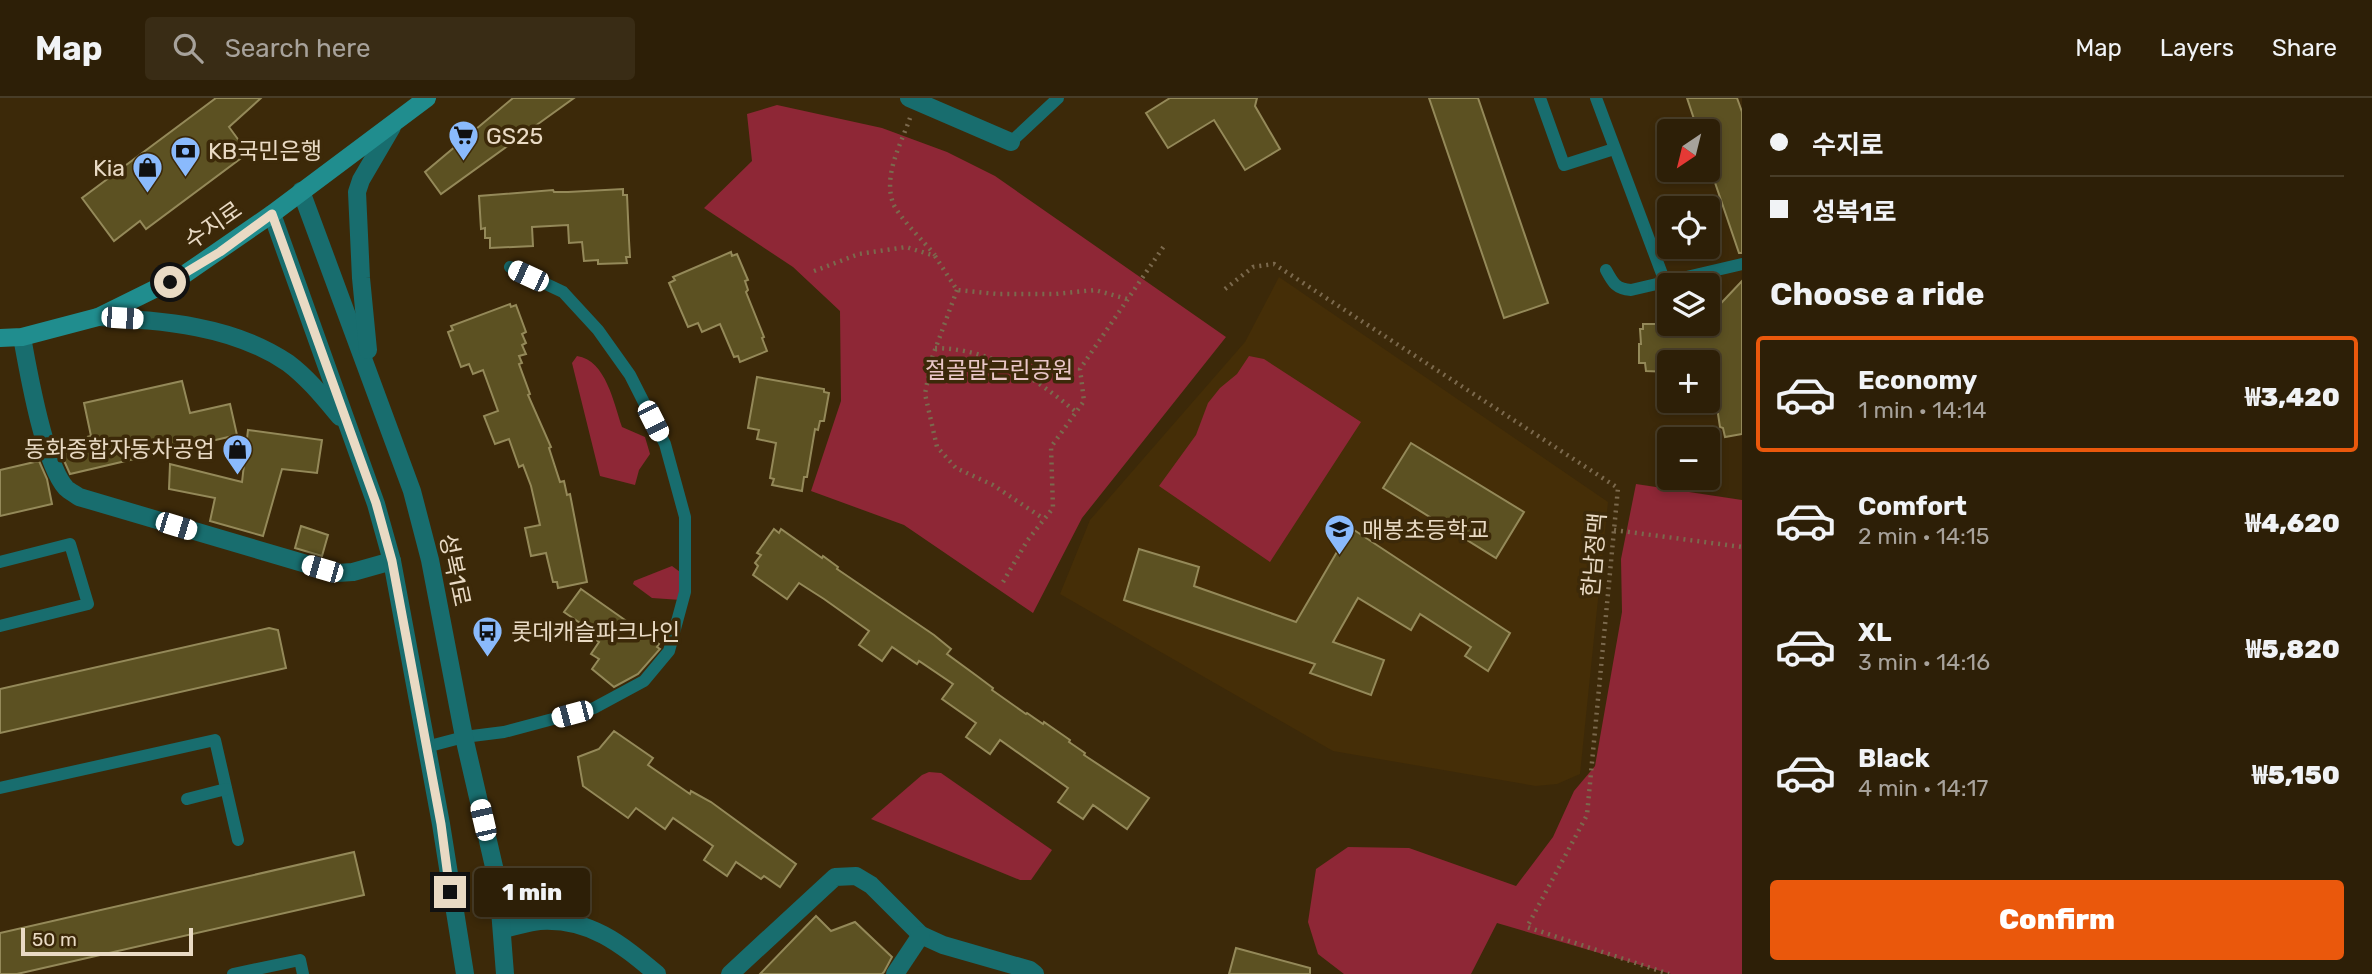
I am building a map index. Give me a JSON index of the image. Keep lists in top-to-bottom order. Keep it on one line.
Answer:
{"streets":{"main road":["수지로"],"street":["성복1로"],"path":["한남정맥"]},"crossings":[["수지로","성복1로"]],"parks":["절골말근린공원"],"places":{"supermarket":["GS25"],"bank":["KB국민은행"],"shop":["Kia","동화종합자동차공업"],"school or university":["매봉초등학교"],"bus stop":["롯데캐슬파크나인"]},"scale_bar":"50 m","north":"bottom left","page":{"header":"Map","search":"Search here","nav":["Map","Layers","Share"],"banner":["수지로","성복1로"],"map_buttons":["+","−"],"heading":"Choose a ride","list":[{"name":"Economy","note":"1 min · 14:14","value":"₩3,420"},{"name":"Comfort","note":"2 min · 14:15","value":"₩4,620"},{"name":"XL","note":"3 min · 14:16","value":"₩5,820"},{"name":"Black","note":"4 min · 14:17","value":"₩5,150"}],"buttons":"Confirm","bubble":"1 min","scale":"50 m"}}
